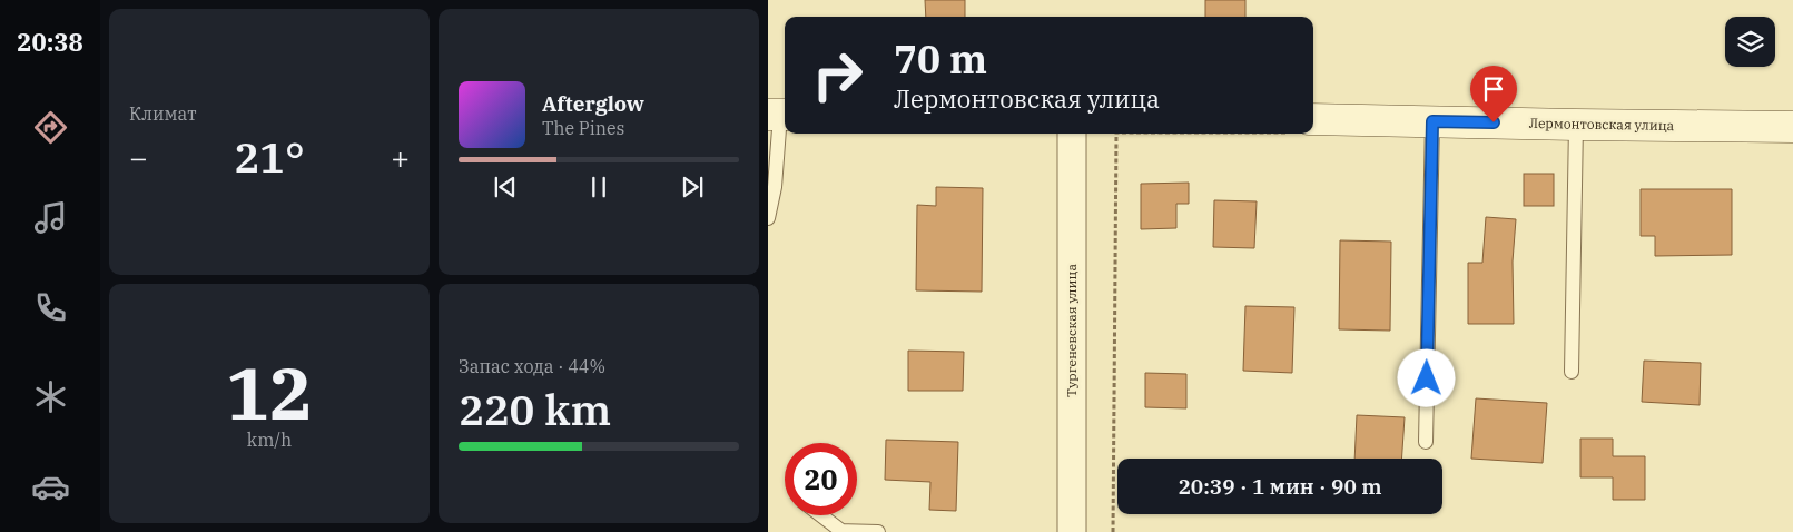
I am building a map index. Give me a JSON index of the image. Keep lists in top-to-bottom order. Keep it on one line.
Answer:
{"streets":{"street":["Лермонтовская улица","Тургеневская улица"]},"page":{"tabs":"20:38","tile":["Климат",["12","km/h"],["Запас хода · 44%","220 km"]],"turn":["70 m","Лермонтовская улица"],"song":["Afterglow","The Pines"],"heat":["−","21°","+"],"limit":"20","trip":"20:39 · 1 мин · 90 m"}}
